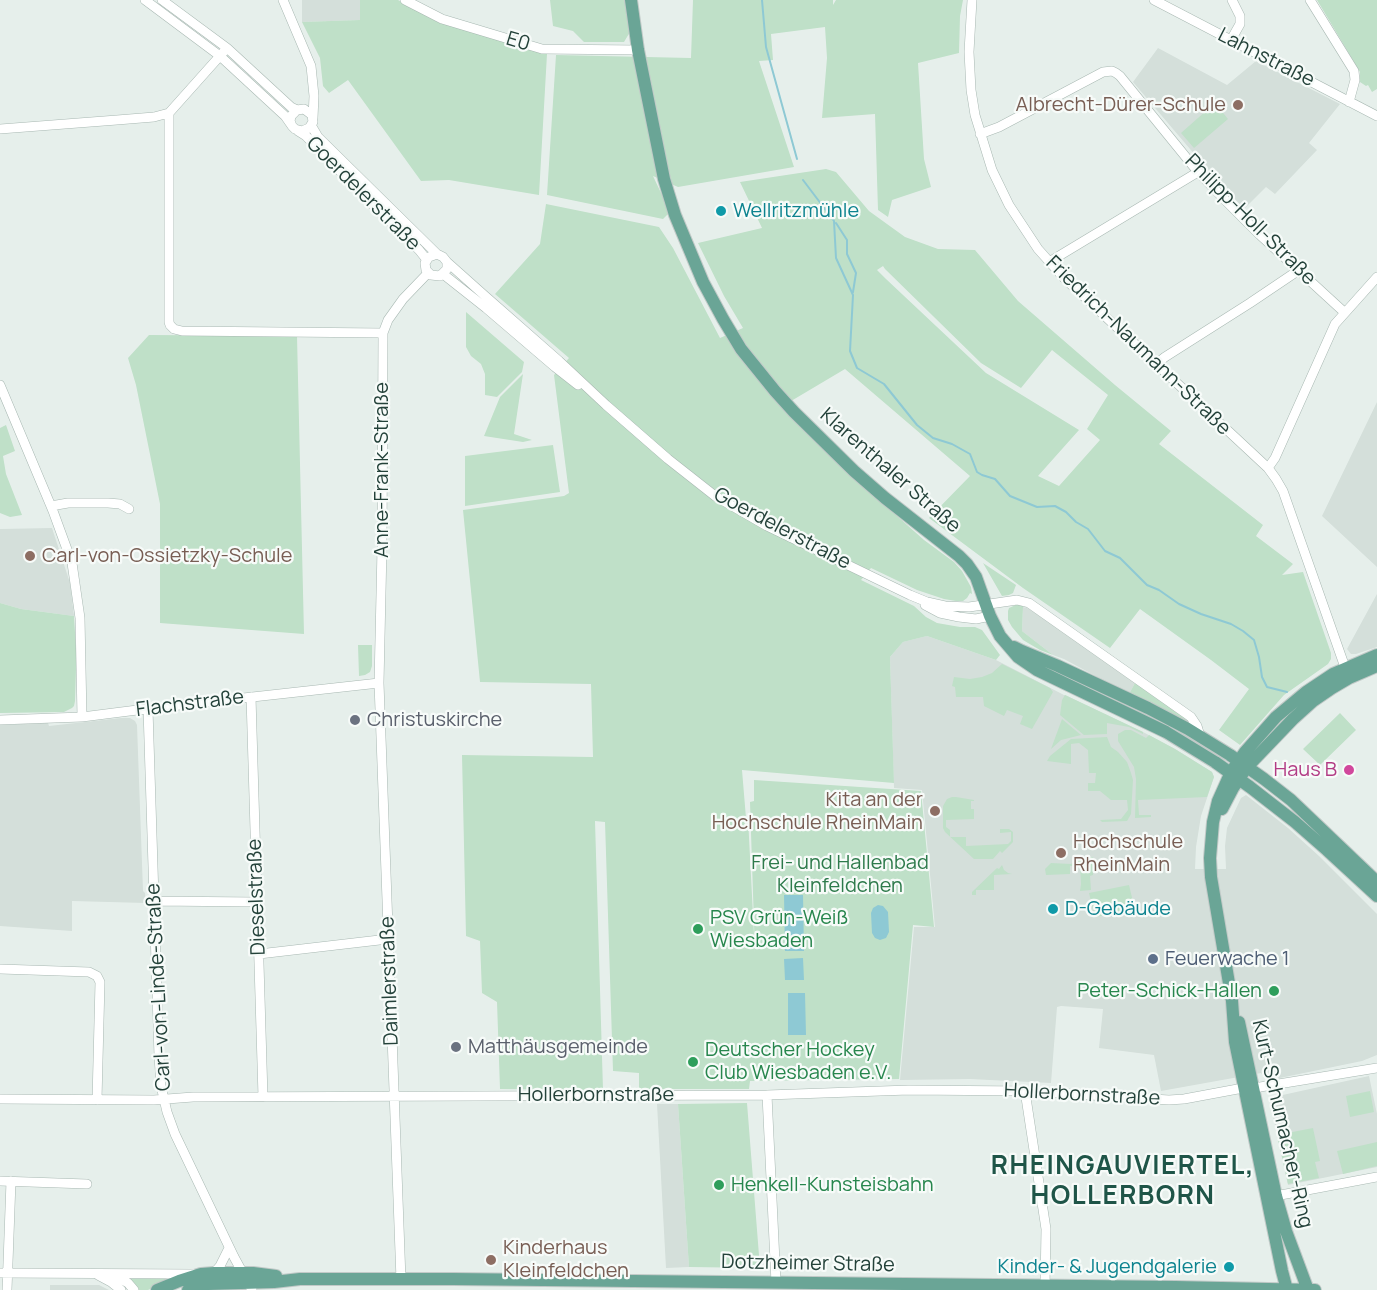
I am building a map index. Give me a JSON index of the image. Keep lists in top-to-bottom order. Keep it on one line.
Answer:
{"streets":{"main road":["Klarenthaler Straße","Kurt-Schumacher-Ring","Dotzheimer Straße"],"street":["E0","Lahnstraße","Goerdelerstraße","Philipp-Holl-Straße","Friedrich-Naumann-Straße","Anne-Frank-Straße","Flachstraße","Dieselstraße","Daimlerstraße","Carl-von-Linde-Straße","Hollerbornstraße"]},"crossings":[["E0","Klarenthaler Straße"],["Goerdelerstraße","Anne-Frank-Straße"],["Goerdelerstraße","Klarenthaler Straße"],["Philipp-Holl-Straße","Friedrich-Naumann-Straße"],["Friedrich-Naumann-Straße","Kurt-Schumacher-Ring"],["Anne-Frank-Straße","Flachstraße"],["Anne-Frank-Straße","Daimlerstraße"],["Klarenthaler Straße","Kurt-Schumacher-Ring"],["Flachstraße","Dieselstraße"],["Flachstraße","Daimlerstraße"],["Flachstraße","Carl-von-Linde-Straße"],["Dieselstraße","Hollerbornstraße"],["Daimlerstraße","Hollerbornstraße"],["Daimlerstraße","Dotzheimer Straße"],["Carl-von-Linde-Straße","Hollerbornstraße"],["Carl-von-Linde-Straße","Dotzheimer Straße"],["Hollerbornstraße","Kurt-Schumacher-Ring"],["Kurt-Schumacher-Ring","Dotzheimer Straße"]],"districts":["RHEINGAUVIERTEL, HOLLERBORN"],"parks":["Frei- und Hallenbad Kleinfeldchen"],"places":["Albrecht-Dürer-Schule","Wellritzmühle","Carl-von-Ossietzky-Schule","Christuskirche","Haus B","Kita an der Hochschule RheinMain","Hochschule RheinMain","D-Gebäude","PSV Grün-Weiß Wiesbaden","Feuerwache 1","Peter-Schick-Hallen","Matthäusgemeinde","Deutscher Hockey Club Wiesbaden e.V.","Henkell-Kunsteisbahn","Kinderhaus Kleinfeldchen","Kinder- & Jugendgalerie"]}
